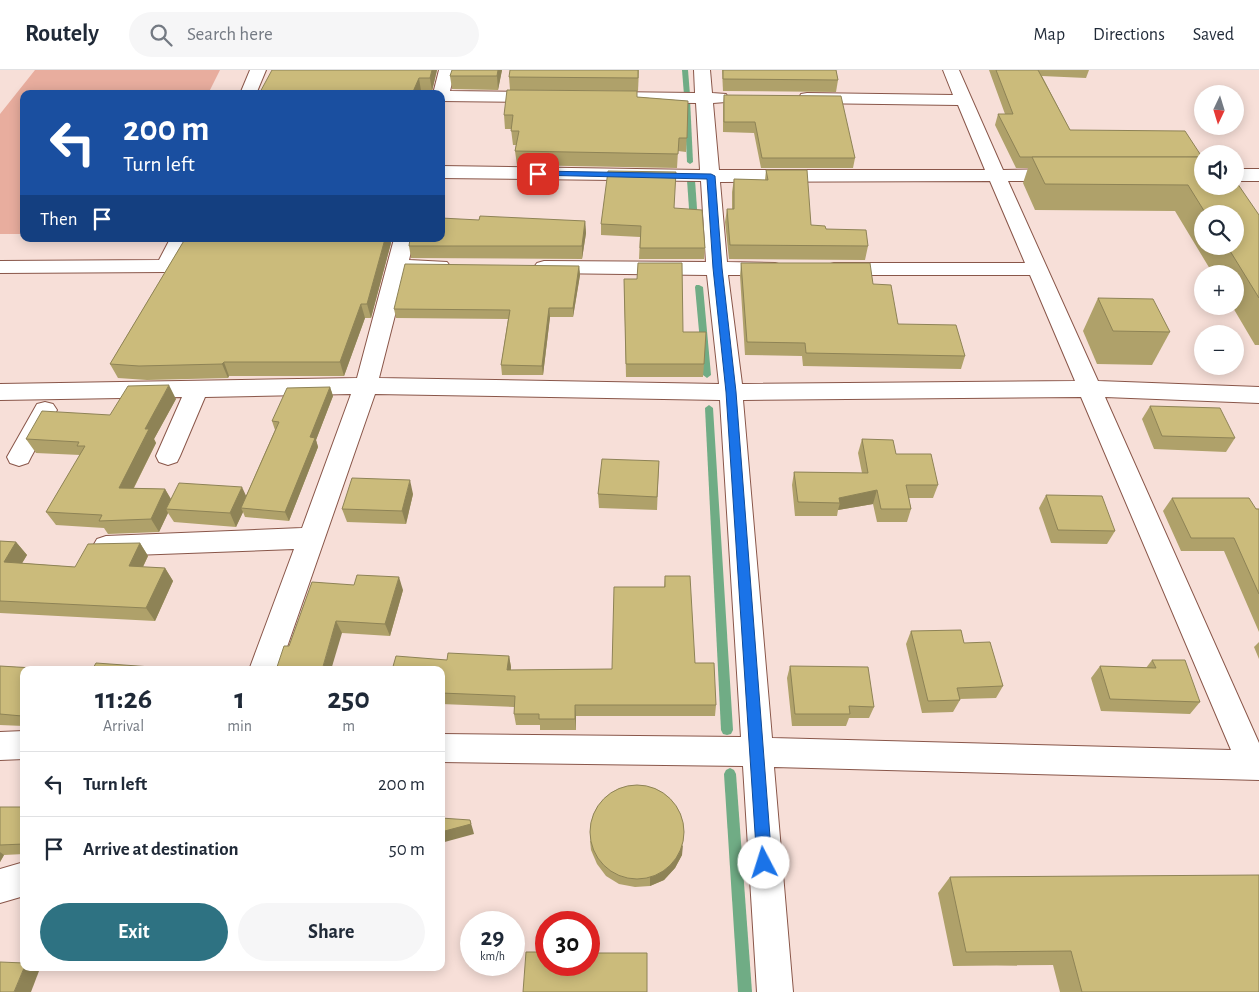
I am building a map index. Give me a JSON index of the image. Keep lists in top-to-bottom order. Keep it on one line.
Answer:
{"north":"bottom","page":{"header":"Routely","search":"Search here","nav":["Map","Directions","Saved"],"map_buttons":["+","−"],"turn":["200 m","Turn left"],"then":"Then","eta":["11:26","Arrival","1","min","250","m"],"list":[{"name":"Turn left","value":"200 m"},{"name":"Arrive at destination","value":"50 m"}],"buttons":["Exit","Share"],"speed":"29 km/h","limit":"30"}}
